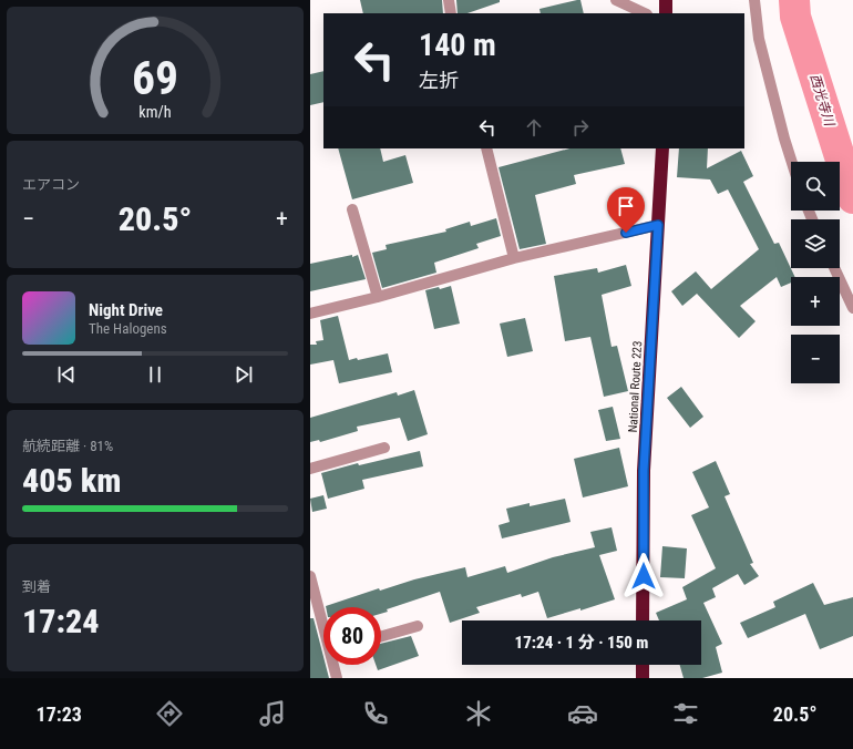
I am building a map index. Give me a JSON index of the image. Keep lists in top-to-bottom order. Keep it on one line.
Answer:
{"streets":{"highway":["National Route 223"]},"water":["西光寺川"],"page":{"turn":["140 m","左折"],"tile":["エアコン",["航続距離 · 81%","405 km"],["到着","17:24"]],"map_buttons":["+","−"],"heat":["−","20.5°","+"],"song":["Night Drive","The Halogens"],"limit":"80","trip":"17:24 · 1 分 · 150 m","tabs":["17:23","20.5°"],"gauge":["69","km/h"]}}
